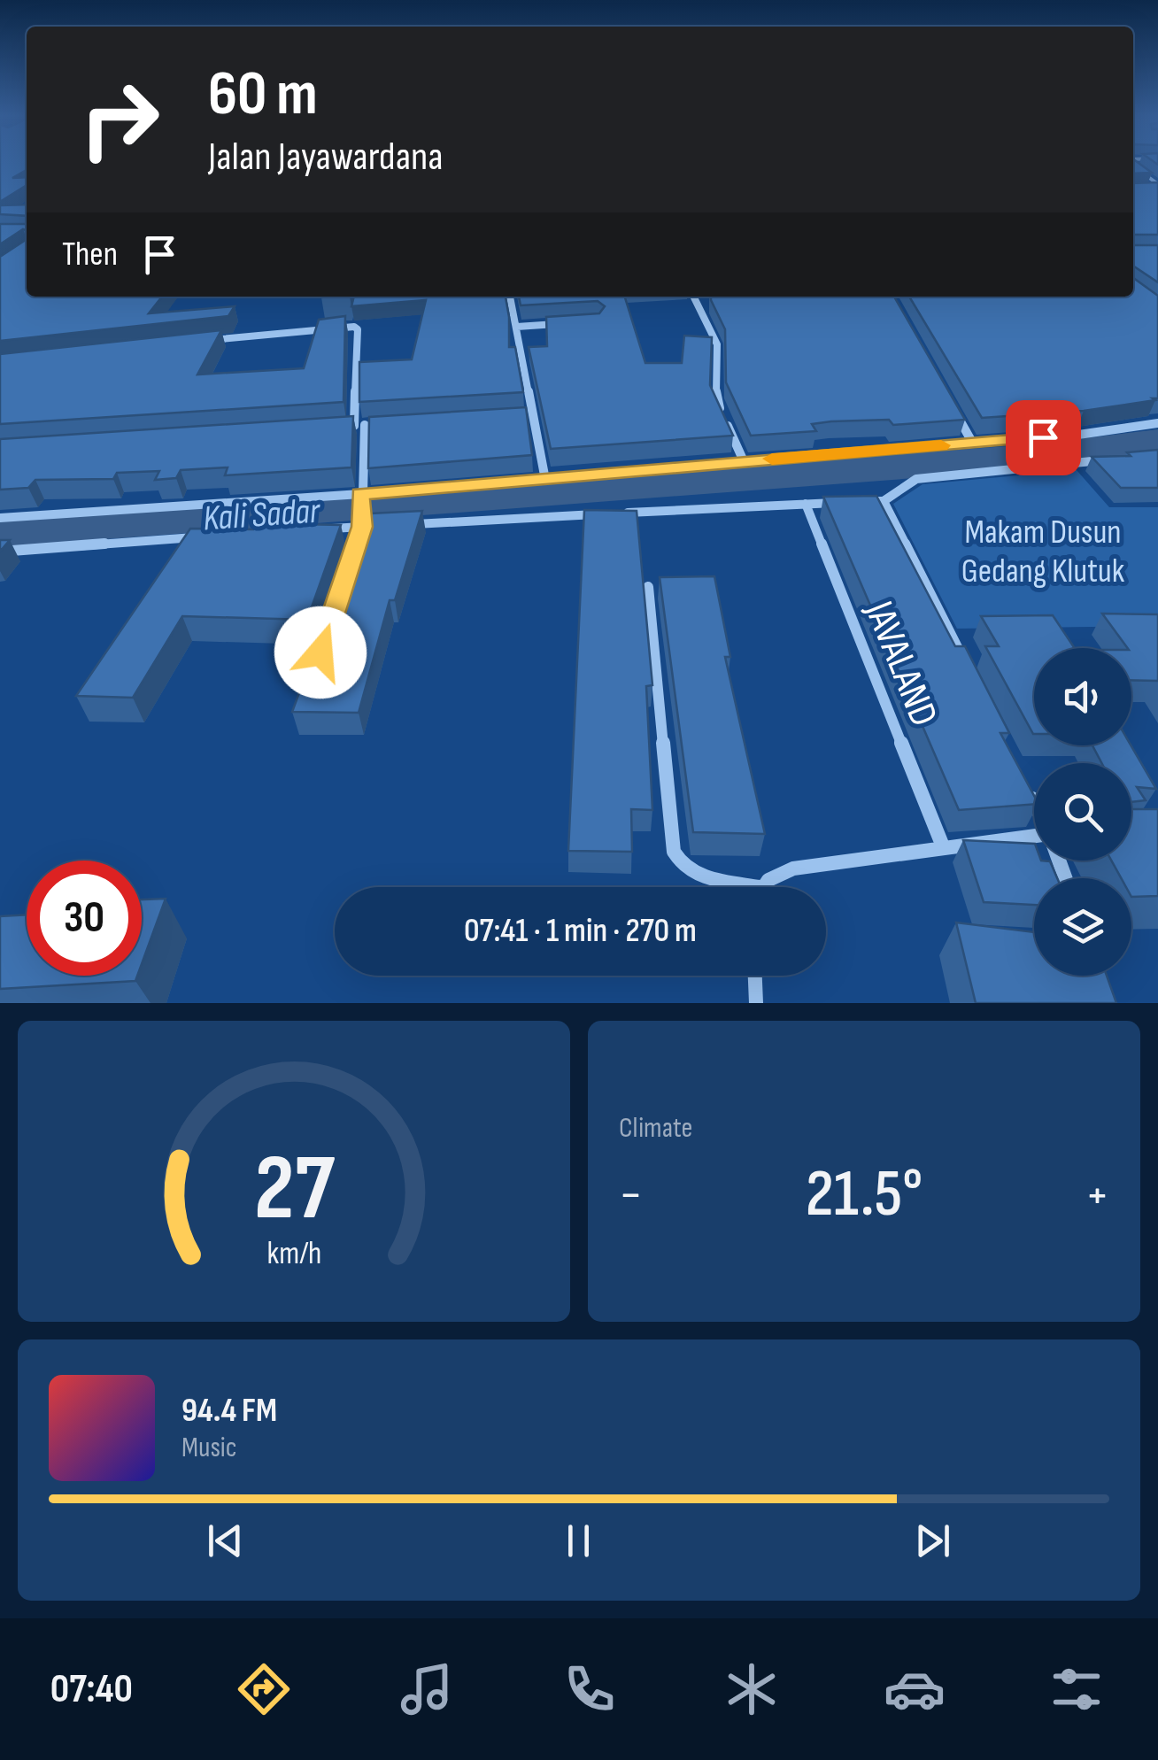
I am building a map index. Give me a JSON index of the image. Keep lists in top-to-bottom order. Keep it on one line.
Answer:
{"streets":{"street":["JAVALAND"]},"water":["Kali Sadar"],"parks":["Makam Dusun Gedang Klutuk"],"page":{"turn":["60 m","Jalan Jayawardana"],"then":"Then","limit":"30","trip":"07:41 · 1 min · 270 m","tile":"Climate","heat":["−","21.5°","+"],"song":["94.4 FM","Music"],"tabs":"07:40","gauge":["27","km/h"]}}
